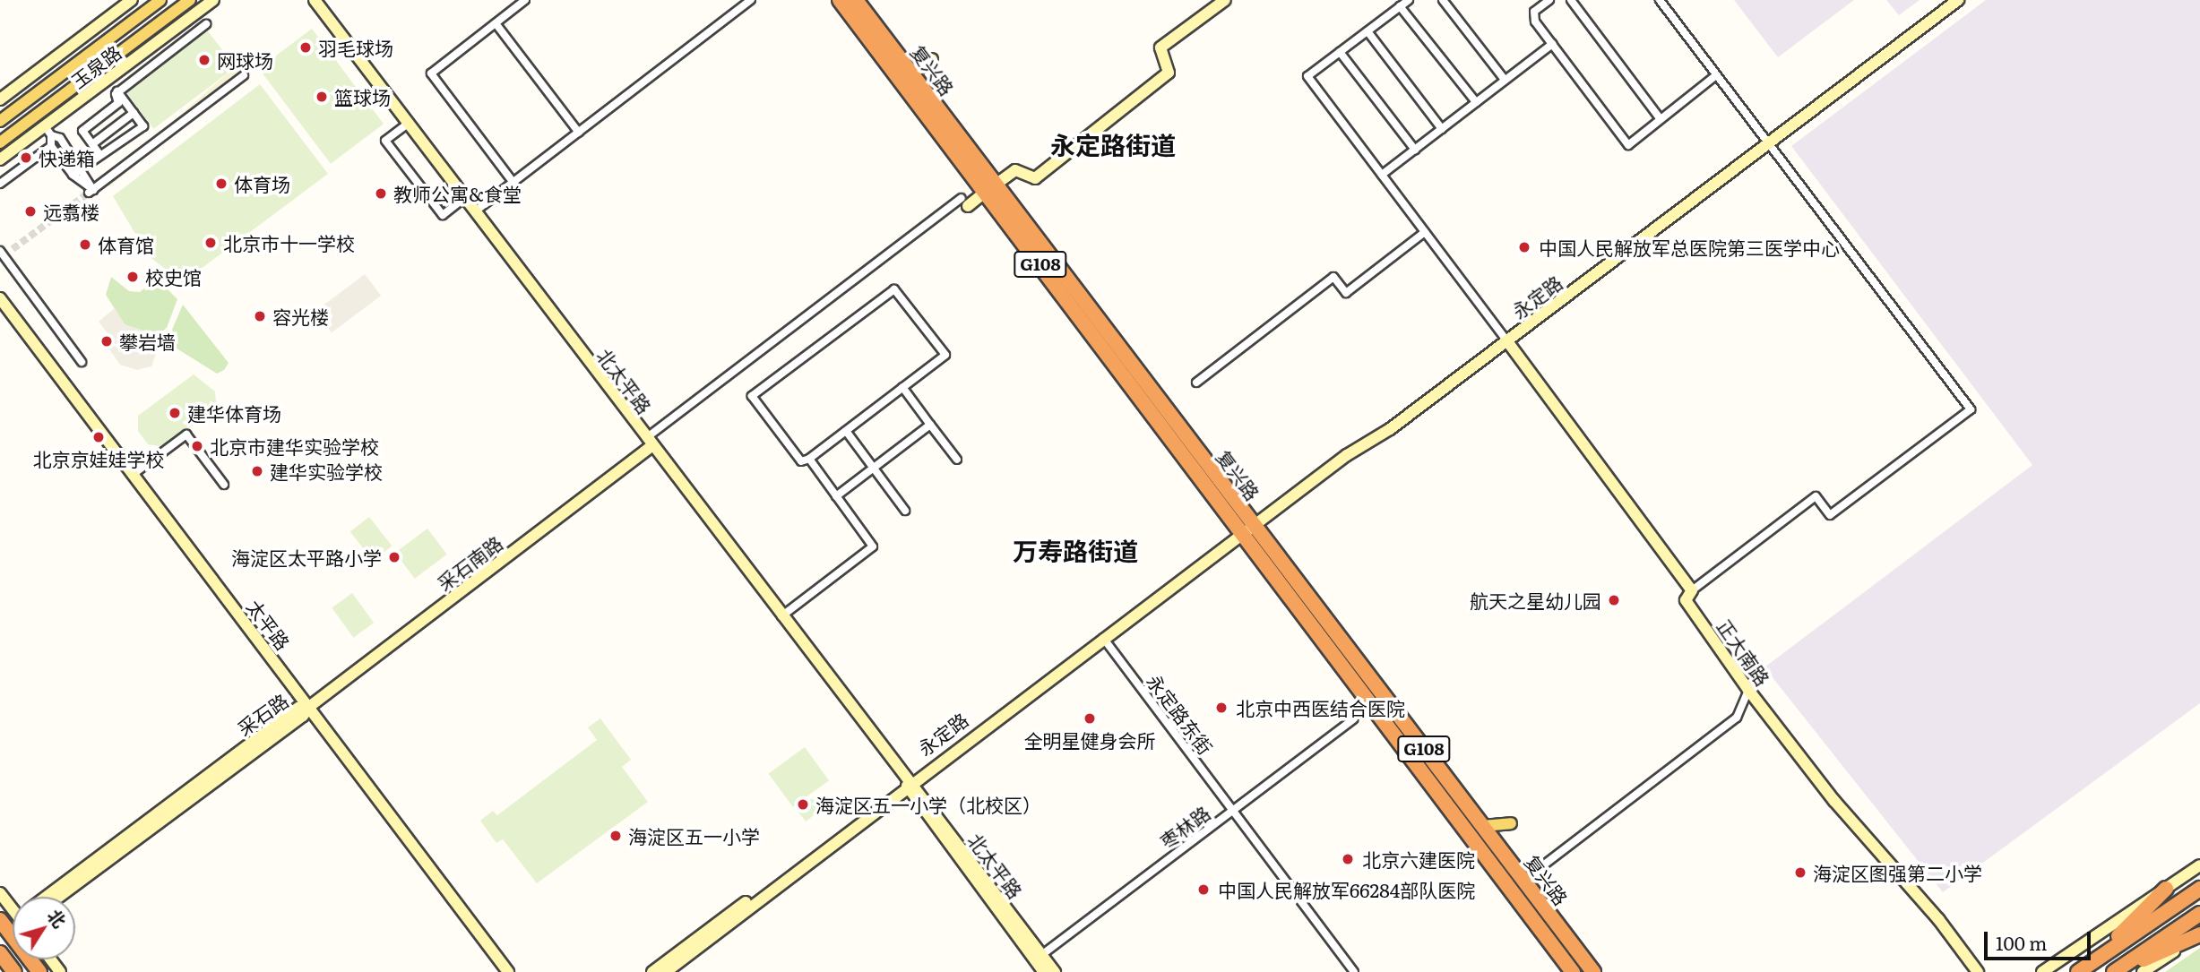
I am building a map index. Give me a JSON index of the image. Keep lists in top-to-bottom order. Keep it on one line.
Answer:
{"streets":{"highway":["复兴路","G108"],"main road":["玉泉路"],"street":["永定路","北太平路","采石南路","太平路","正大南路","采石路","永定路东街","枣林路"]},"crossings":[["复兴路","永定路"],["永定路","北太平路"],["永定路","正大南路"],["永定路","永定路东街"],["北太平路","采石南路"],["北太平路","枣林路"],["采石南路","太平路"],["采石南路","采石路"],["太平路","采石路"],["永定路东街","枣林路"]],"districts":["永定路街道","万寿路街道"],"places":["羽毛球场","网球场","篮球场","快递箱","体育场","教师公寓&食堂","远翥楼","北京市十一学校","体育馆","中国人民解放军总医院第三医学中心","校史馆","容光楼","攀岩墙","建华体育场","北京京娃娃学校","北京市建华实验学校","建华实验学校","海淀区太平路小学","航天之星幼儿园","北京中西医结合医院","全明星健身会所","海淀区五一小学（北校区）","海淀区五一小学","北京六建医院","海淀区图强第二小学","中国人民解放军66284部队医院"],"scale_bar":"100 m","north":"top right"}
